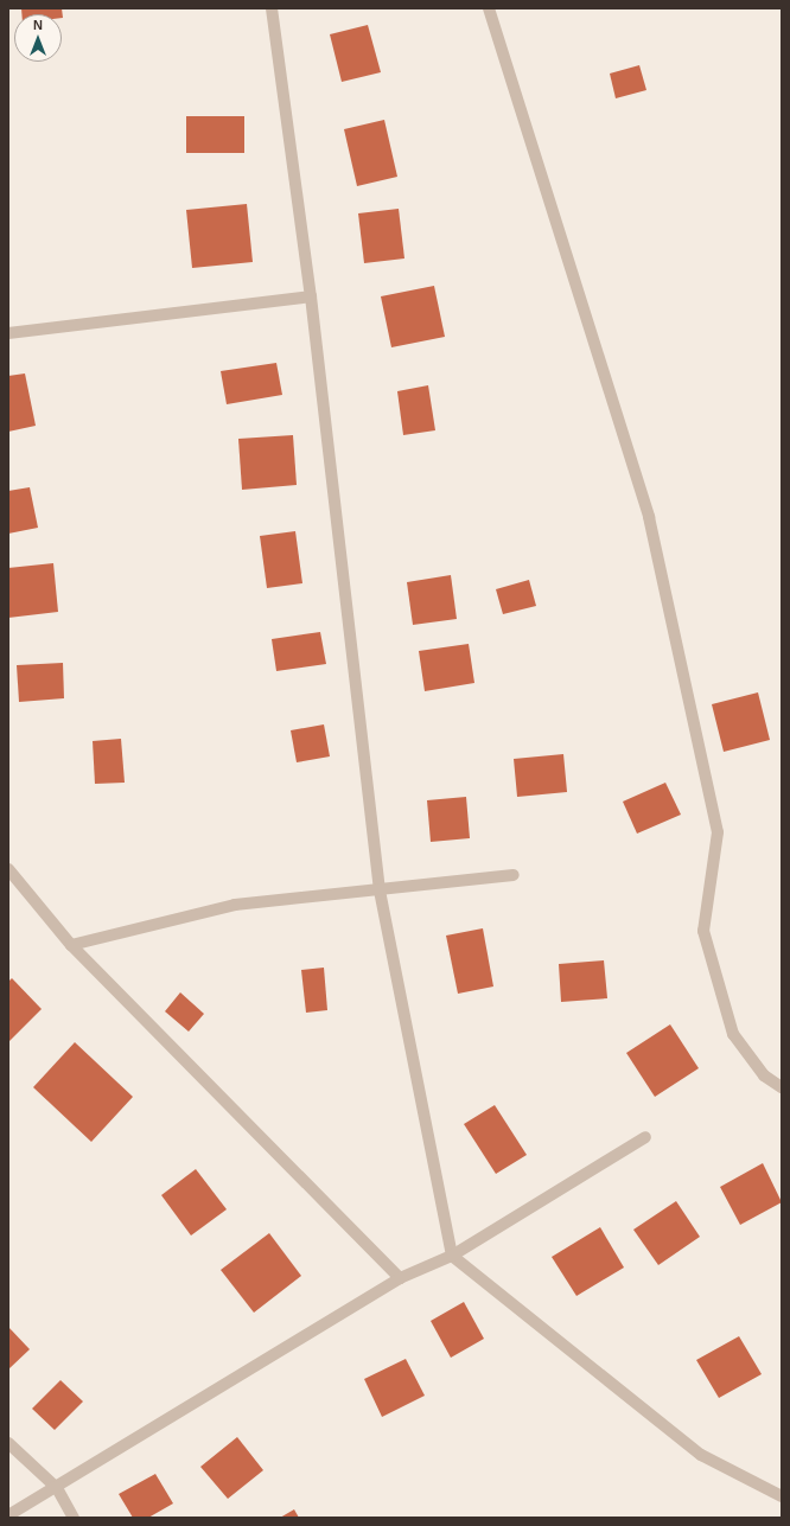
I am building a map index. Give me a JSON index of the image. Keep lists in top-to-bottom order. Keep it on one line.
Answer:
{"north":"top"}
